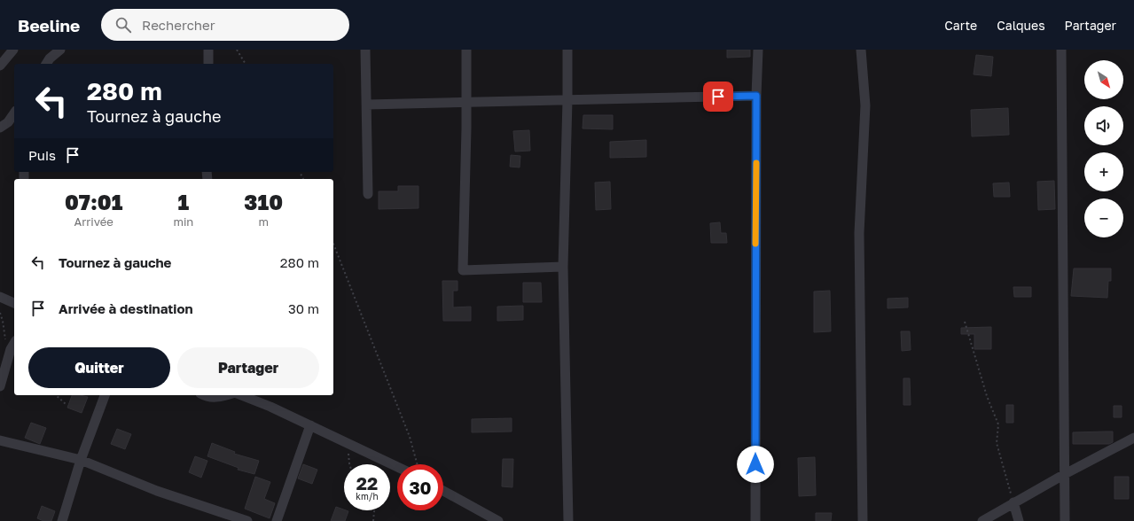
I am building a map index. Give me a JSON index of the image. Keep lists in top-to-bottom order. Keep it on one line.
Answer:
{"north":"bottom right","page":{"header":"Beeline","search":"Rechercher","nav":["Carte","Calques","Partager"],"map_buttons":["+","−"],"turn":["280 m","Tournez à gauche"],"then":"Puis","eta":["07:01","Arrivée","1","min","310","m"],"list":[{"name":"Tournez à gauche","value":"280 m"},{"name":"Arrivée à destination","value":"30 m"}],"buttons":["Quitter","Partager"],"speed":"22 km/h","limit":"30"}}
